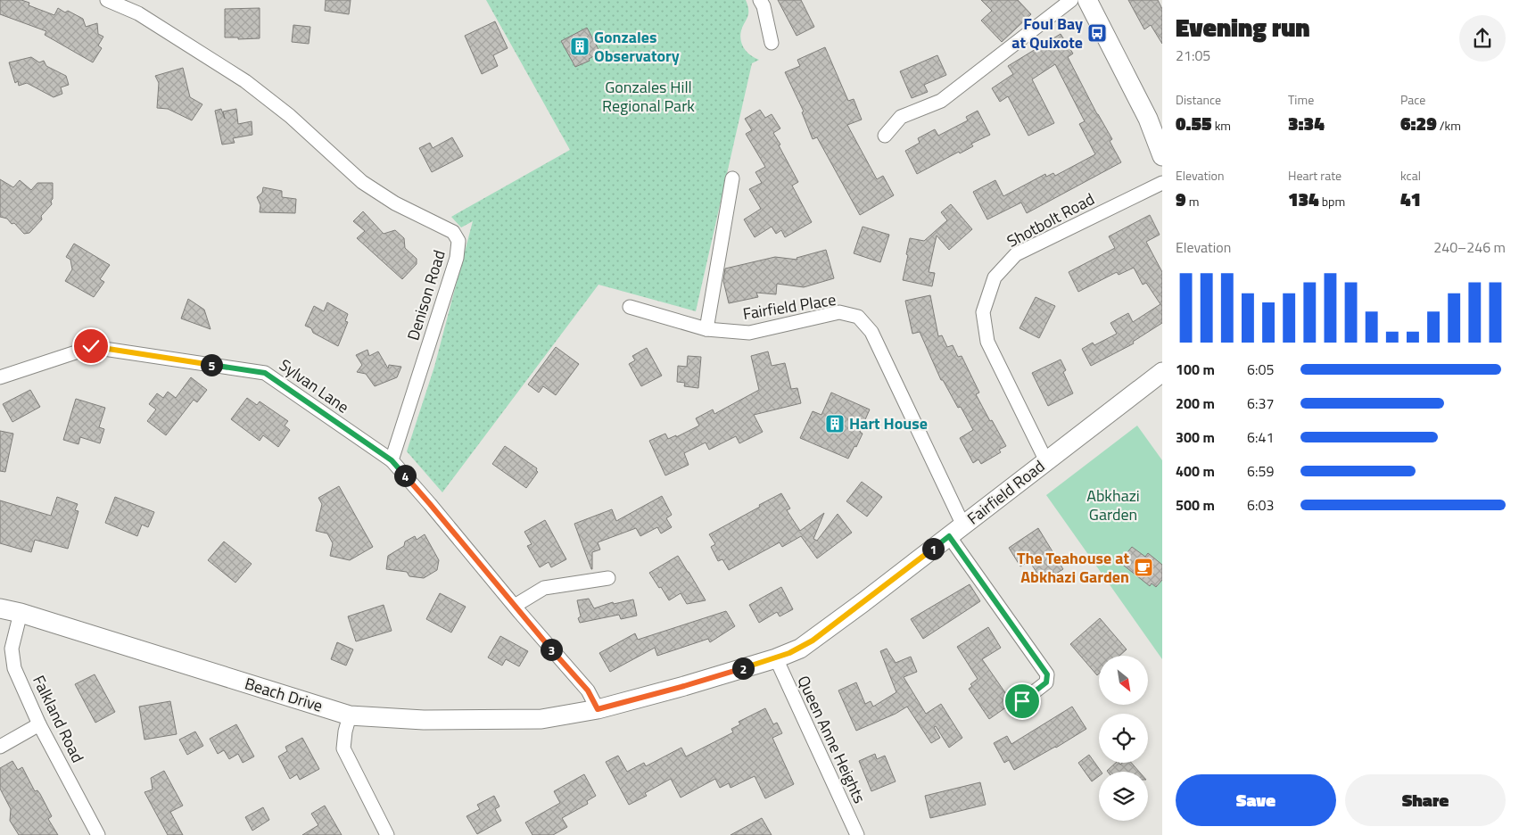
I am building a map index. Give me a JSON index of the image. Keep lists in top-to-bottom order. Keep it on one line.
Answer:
{"streets":{"street":["Shotbolt Road","Denison Road","Fairfield Place","Sylvan Lane","Fairfield Road","Beach Drive","Falkland Road","Queen Anne Heights"]},"crossings":[["Shotbolt Road","Fairfield Road"],["Denison Road","Sylvan Lane"],["Fairfield Place","Fairfield Road"],["Fairfield Road","Beach Drive"],["Fairfield Road","Queen Anne Heights"],["Beach Drive","Falkland Road"]],"parks":["Gonzales Hill Regional Park","Abkhazi Garden"],"places":{"bus stop":["Foul Bay at Quixote"],"building":["Gonzales Observatory","Hart House"],"cafe":["The Teahouse at Abkhazi Garden"]},"north":"bottom right","page":{"heading":["Evening run","21:05"],"stats":[["Distance","0.55 km"],["Time","3:34"],["Pace","6:29 /km"],["Elevation","9 m"],["Heart rate","134 bpm"],["kcal","41"]],"chart":["Elevation","240–246 m"],"list":[{"name":"100 m","note":"6:05"},{"name":"200 m","note":"6:37"},{"name":"300 m","note":"6:41"},{"name":"400 m","note":"6:59"},{"name":"500 m","note":"6:03"}],"pins":["5","4","1","3","2"],"buttons":["Save","Share"]}}
